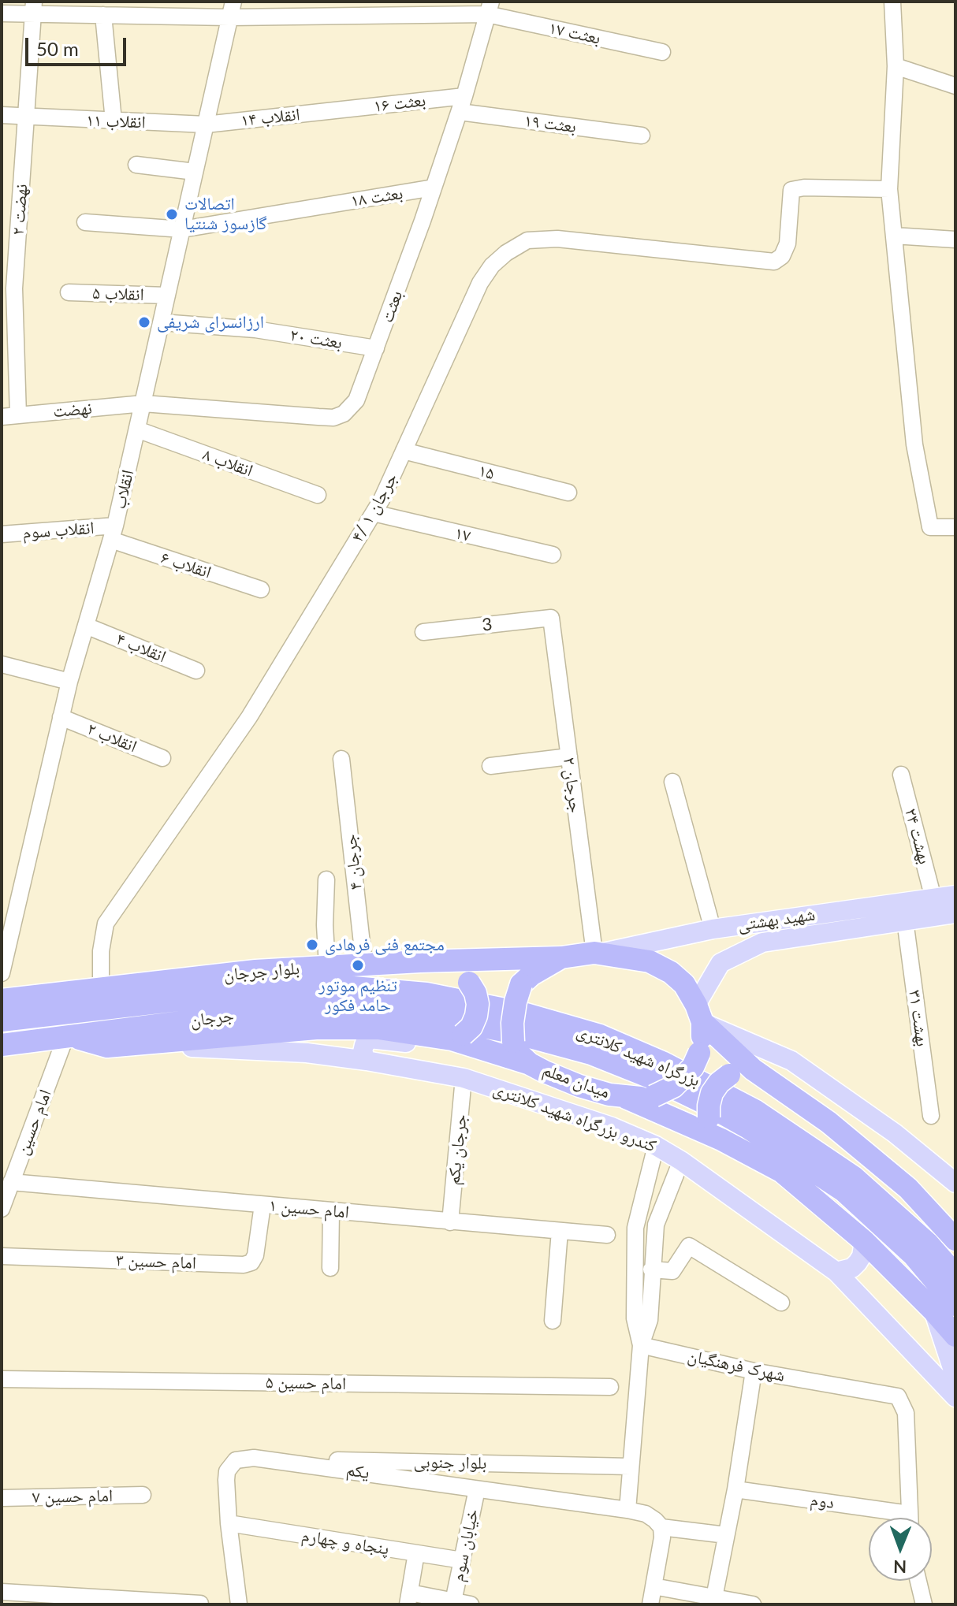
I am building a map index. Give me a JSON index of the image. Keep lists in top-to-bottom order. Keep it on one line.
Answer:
{"streets":{"highway":["بلوار جرجان","جرجان","بزرگراه شهید کلانتری","میدان معلم"],"main road":["شهید بهشتی","کندرو بزرگراه شهید کلانتری"],"street":["۱۷ بعثت","۱۶ بعثت","۱۴ انقلاب","۱۱ انقلاب","بعثت ۱۹","۱۸ بعثت","۲ نهضت","۵ انقلاب","بعثت","۲۰ بعثت","نهضت","۸ انقلاب","۱۵","انقلاب","جرجان ۱ /۴","انقلاب سوم","۱۷","۶ انقلاب","3","۴ انقلاب","۲ انقلاب","جرجان ۲","بهشت ۲۴","۴ جرجان","بهشت ۳۱","امام حسین","جرجان یکم","امام حسین ۱","امام حسین ۳","شهرک فرهنگیان","امام حسین ۵","بلوار جنوبی","یکم","امام حسین ۷","دوم","پنجاه و چهارم","خیابان سوم"]},"crossings":[["۱۷ بعثت","۲ نهضت"],["۱۷ بعثت","بعثت"],["۱۷ بعثت","انقلاب"],["۱۶ بعثت","۱۴ انقلاب"],["۱۶ بعثت","بعثت ۱۹"],["۱۶ بعثت","بعثت"],["۱۴ انقلاب","۱۱ انقلاب"],["۱۴ انقلاب","انقلاب"],["۱۱ انقلاب","۲ نهضت"],["۱۱ انقلاب","انقلاب"],["بعثت ۱۹","بعثت"],["۱۸ بعثت","بعثت"],["۱۸ بعثت","انقلاب"],["۲ نهضت","نهضت"],["۵ انقلاب","انقلاب"],["بعثت","۲۰ بعثت"],["بعثت","نهضت"],["بعثت","انقلاب"],["۲۰ بعثت","انقلاب"],["نهضت","انقلاب"],["۸ انقلاب","انقلاب"],["۱۵","جرجان ۱ /۴"],["انقلاب","انقلاب سوم"],["انقلاب","۶ انقلاب"],["انقلاب","۴ انقلاب"],["انقلاب","۲ انقلاب"],["جرجان ۱ /۴","۱۷"],["جرجان ۱ /۴","بلوار جرجان"],["انقلاب سوم","۶ انقلاب"],["3","جرجان ۲"],["جرجان ۲","شهید بهشتی"],["جرجان ۲","بلوار جرجان"],["جرجان ۲","میدان معلم"],["بهشت ۲۴","شهید بهشتی"],["۴ جرجان","بلوار جرجان"],["شهید بهشتی","بلوار جرجان"],["شهید بهشتی","بهشت ۳۱"],["شهید بهشتی","میدان معلم"],["بلوار جرجان","میدان معلم"],["جرجان","بزرگراه شهید کلانتری"],["جرجان","امام حسین"],["کندرو بزرگراه شهید کلانتری","جرجان یکم"],["امام حسین","امام حسین ۱"],["جرجان یکم","امام حسین ۱"],["امام حسین ۱","امام حسین ۳"],["شهرک فرهنگیان","دوم"],["بلوار جنوبی","یکم"],["یکم","پنجاه و چهارم"],["یکم","خیابان سوم"],["پنجاه و چهارم","خیابان سوم"]],"places":["اتصالات گازسوز شنتیا","ارزانسرای شریفی","مجتمع فنی فرهادی","تنظیم موتور حامد فکور"],"scale_bar":"50 m","north":"bottom"}
